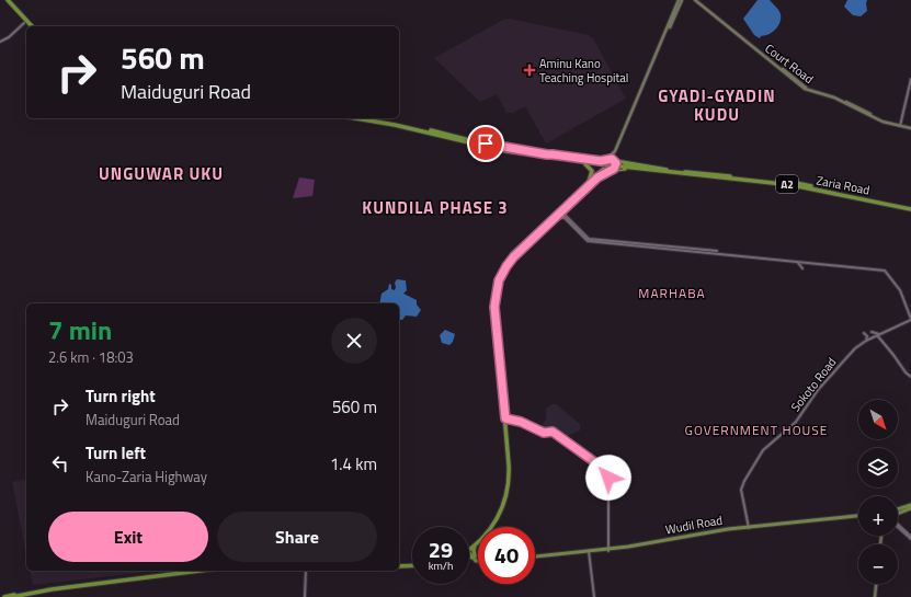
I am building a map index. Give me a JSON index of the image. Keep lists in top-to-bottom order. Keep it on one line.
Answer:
{"streets":{"highway":["A2","Zaria Road"],"main road":["Court Road","Wudil Road"],"street":["Sokoto Road"]},"crossings":[["A2","Zaria Road"],["Sokoto Road","Wudil Road"]],"districts":["GYADI-GYADIN KUDU","UNGUWAR UKU","KUNDILA PHASE 3","MARHABA","GOVERNMENT HOUSE"],"places":{"health":["Aminu Kano Teaching Hospital"]},"north":"bottom right","page":{"turn":["560 m","Maiduguri Road"],"heading":["7 min","2.6 km · 18:03"],"list":[{"name":"Turn right","note":"Maiduguri Road","value":"560 m"},{"name":"Turn left","note":"Kano-Zaria Highway","value":"1.4 km"}],"map_buttons":["+","−"],"buttons":["Exit","Share"],"speed":"29 km/h","limit":"40"}}
